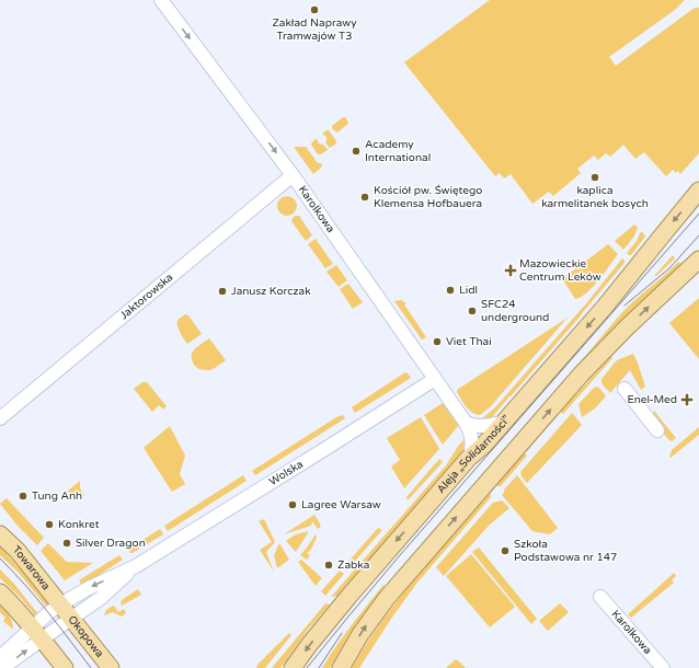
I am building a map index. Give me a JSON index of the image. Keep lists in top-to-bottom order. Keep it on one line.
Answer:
{"streets":{"main road":["Aleja „Solidarności”","Towarowa","Okopowa"],"street":["Karolkowa","Jaktorowska","Wolska"]},"crossings":[["Karolkowa","Jaktorowska"],["Karolkowa","Aleja „Solidarności”"],["Karolkowa","Wolska"],["Wolska","Towarowa"],["Wolska","Okopowa"],["Towarowa","Okopowa"]],"places":{"other":["Zakład Naprawy Tramwajów T3","Academy International","kaplica karmelitanek bosych","Kościół pw. Świętego Klemensa Hofbauera","Lidl","Janusz Korczak","SFC24 underground","Viet Thai","Tung Anh","Lagree Warsaw","Konkret","Silver Dragon","Szkoła Podstawowa nr 147","Żabka"],"health":["Mazowieckie Centrum Leków","Enel-Med"]}}
